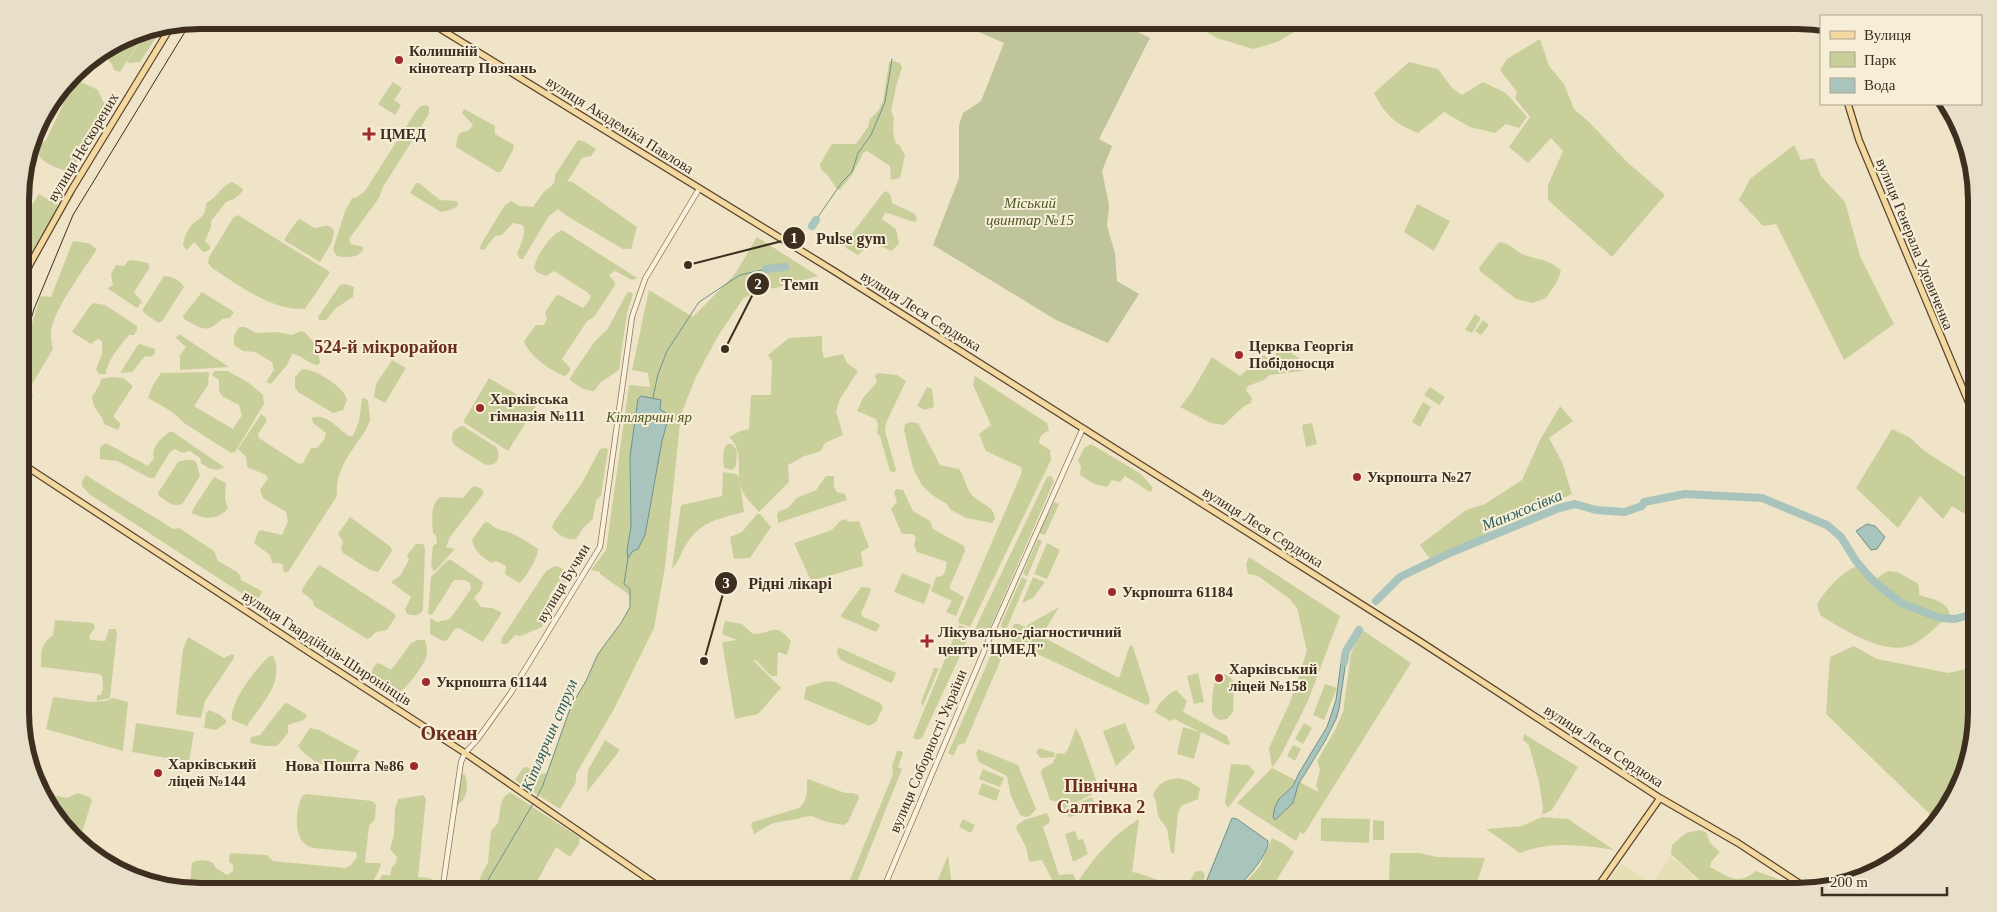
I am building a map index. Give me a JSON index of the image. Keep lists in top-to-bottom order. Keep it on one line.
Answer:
{"streets":{"main road":["вулиця Академіка Павлова","вулиця Нескорених","вулиця Генерала Удовиченка","вулиця Леся Сердюка","вулиця Гвардійців-Широнінців"],"street":["вулиця Бучми","вулиця Соборності України"]},"crossings":[["вулиця Академіка Павлова","вулиця Леся Сердюка"],["вулиця Академіка Павлова","вулиця Бучми"],["вулиця Леся Сердюка","вулиця Бучми"],["вулиця Леся Сердюка","вулиця Соборності України"],["вулиця Бучми","вулиця Гвардійців-Широнінців"]],"districts":["524-й мікрорайон","Океан","Північна Салтівка 2"],"water":["Манжосівка","Кітлярчин струм"],"parks":["Міський цвинтар №15","Кітлярчин яр"],"places":{"other":["Колишній кінотеатр Познань","Pulse gym","Темп","Церква Георгія Побідоносця","Харківська гімназія №111","Укрпошта №27","Укрпошта 61184","Рідні лікарі","Харківський ліцей №158","Укрпошта 61144","Нова Пошта №86","Харківський ліцей №144"],"health":["ЦМЕД","Лікувально-діагностичний центр \"ЦМЕД\""]},"legend":["Вулиця","Парк","Вода"],"scale_bar":"200 m"}
